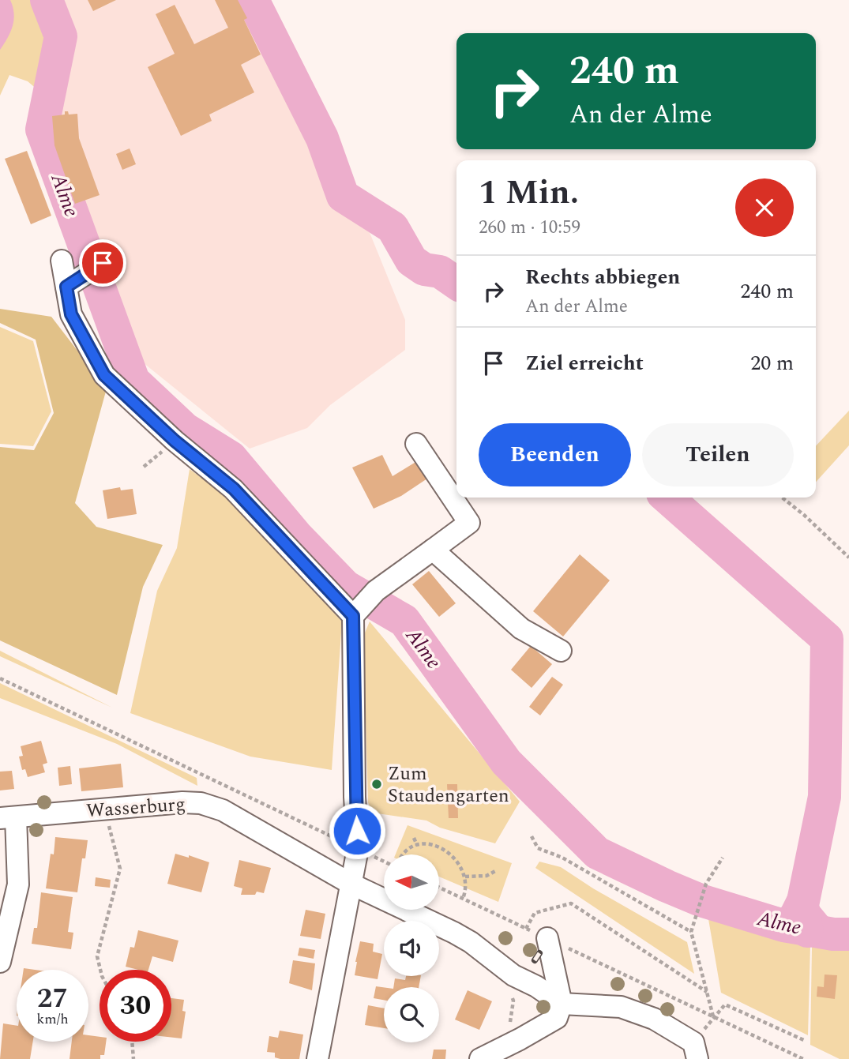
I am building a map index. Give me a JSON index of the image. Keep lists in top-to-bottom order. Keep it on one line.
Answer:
{"streets":{"street":["Wasserburg"]},"water":["Alme"],"places":["Zum Staudengarten"],"north":"left","page":{"turn":["240 m","An der Alme"],"heading":["1 Min.","260 m · 10:59"],"list":[{"name":"Rechts abbiegen","note":"An der Alme","value":"240 m"},{"name":"Ziel erreicht","value":"20 m"}],"buttons":["Beenden","Teilen"],"speed":"27 km/h","limit":"30"}}
